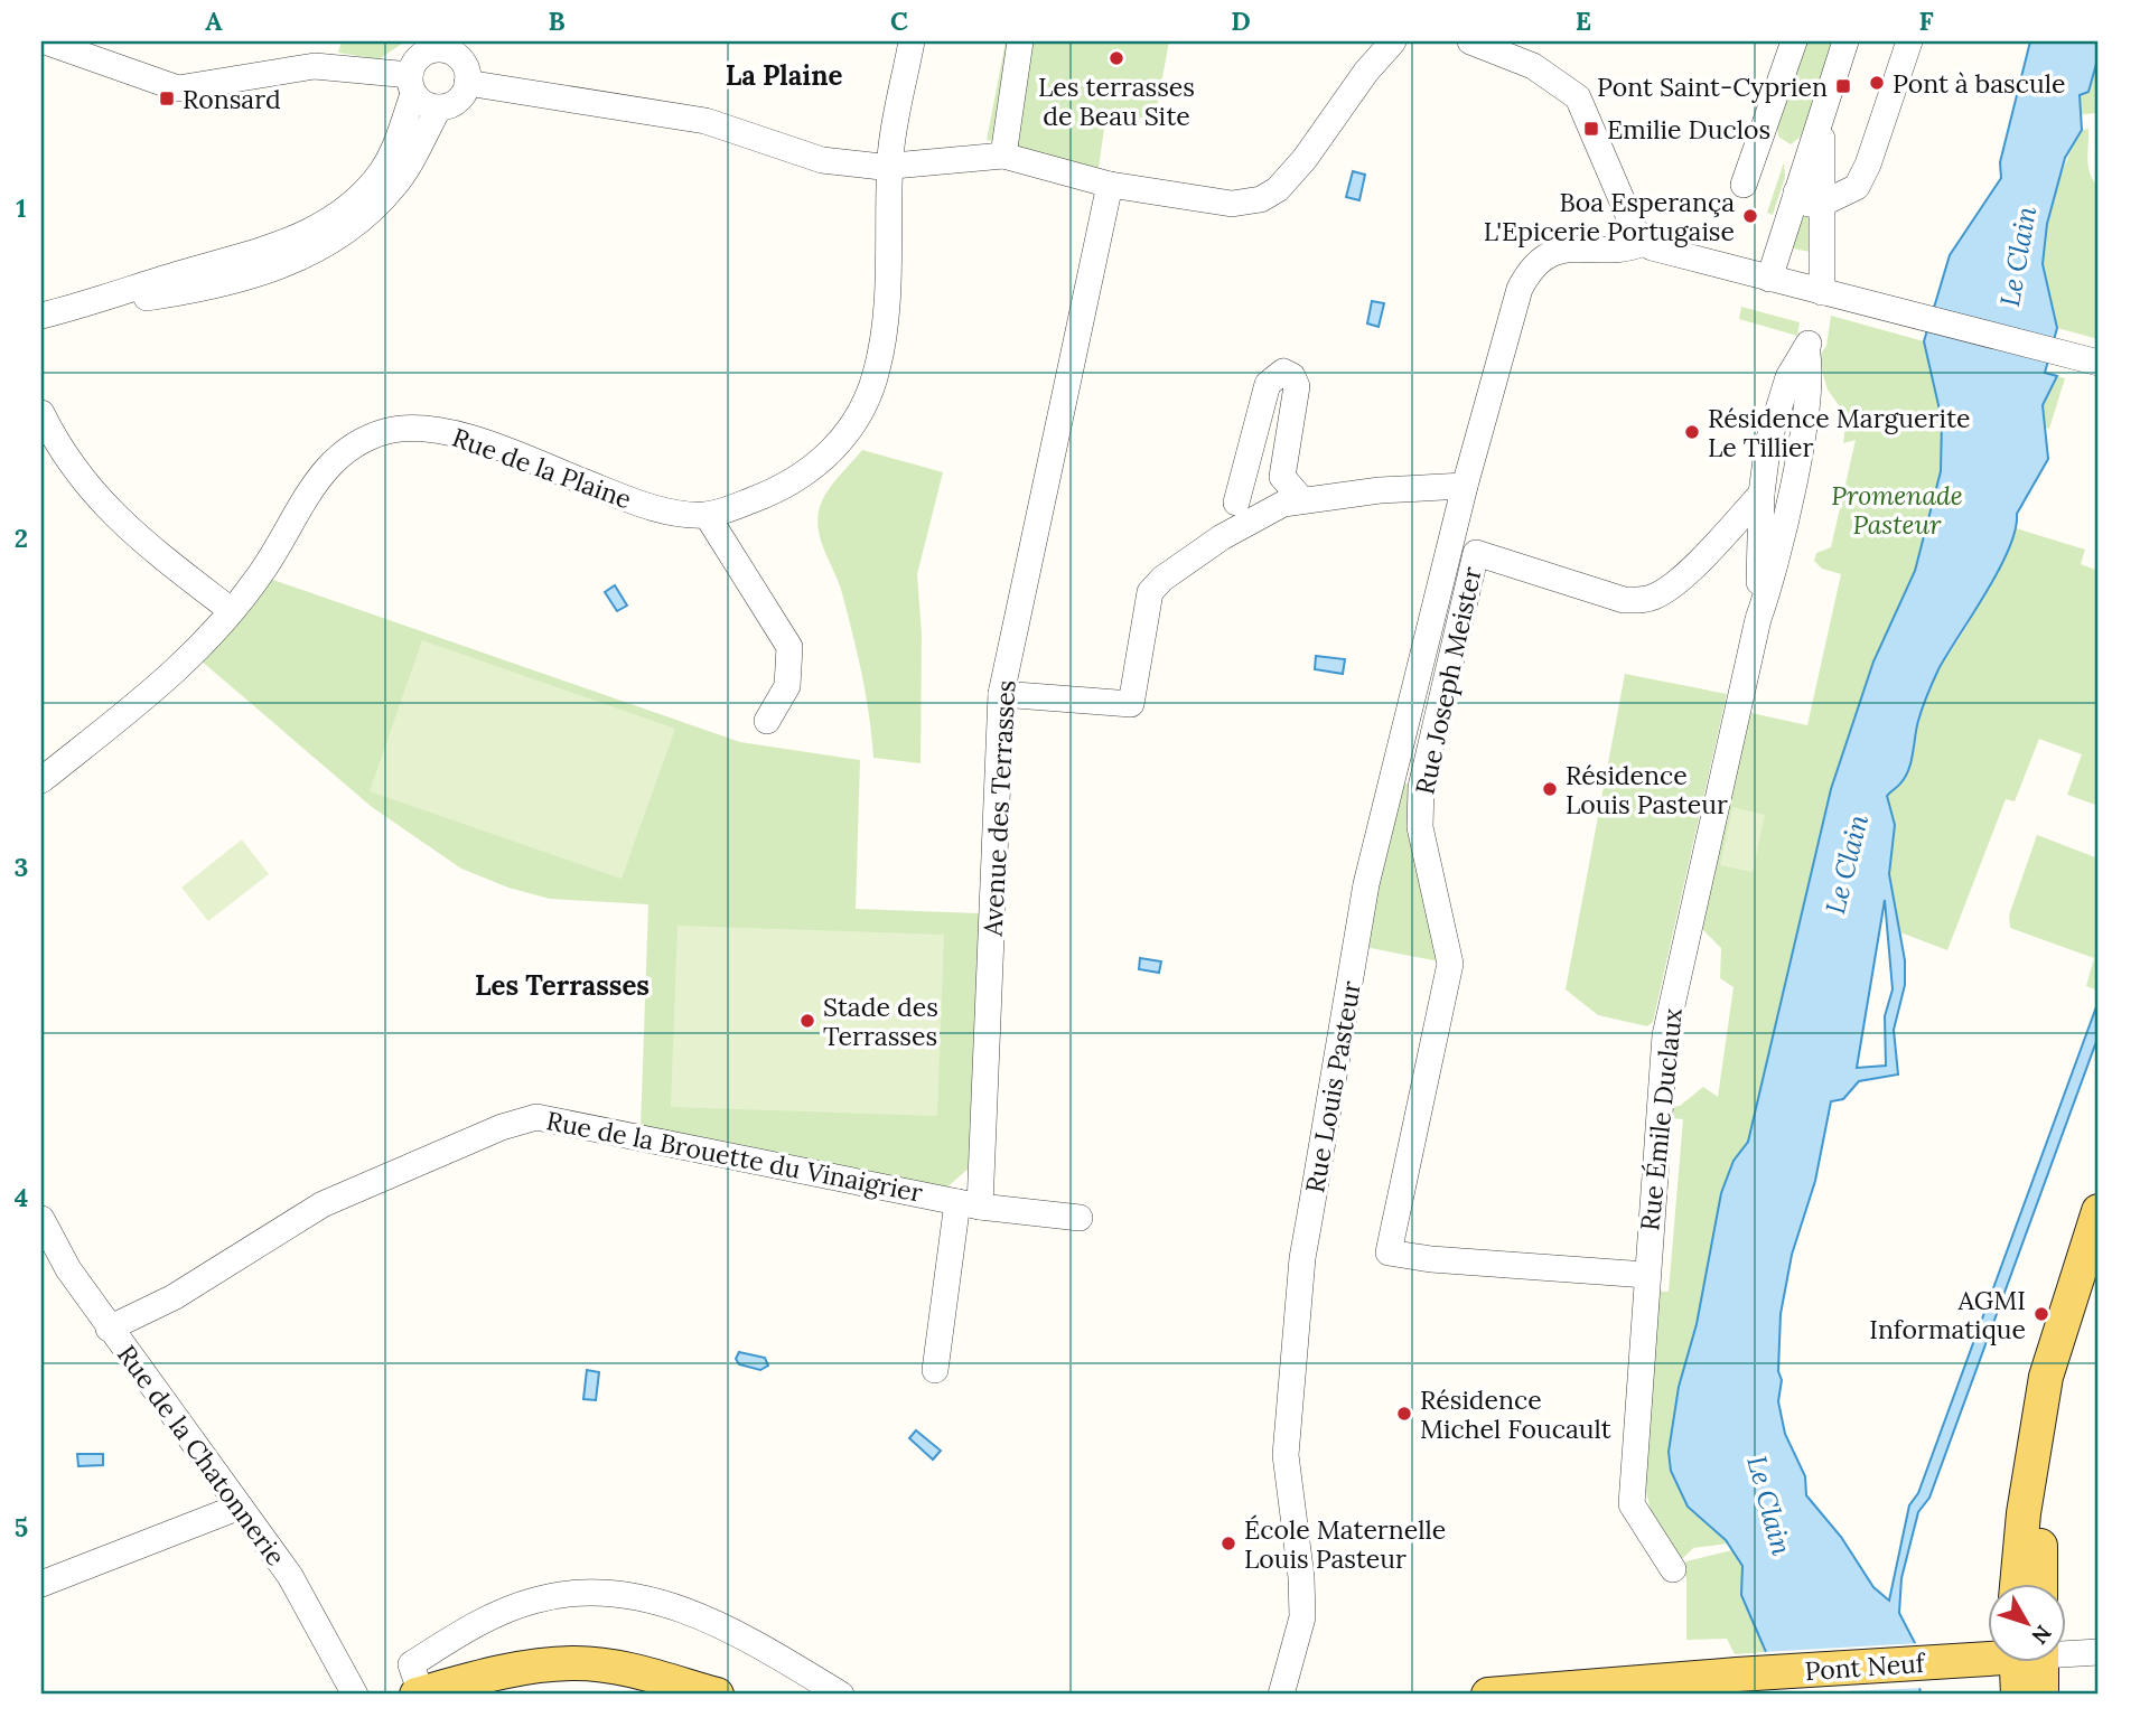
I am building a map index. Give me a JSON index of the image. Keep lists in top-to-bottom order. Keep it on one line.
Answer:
{"streets":{"main road":["Pont Neuf"],"street":["Rue de la Plaine","Rue Joseph Meister","Avenue des Terrasses","Rue Louis Pasteur","Rue Émile Duclaux","Rue de la Brouette du Vinaigrier","Rue de la Chatonnerie"]},"crossings":[["Rue Joseph Meister","Rue Émile Duclaux"],["Avenue des Terrasses","Rue de la Brouette du Vinaigrier"],["Rue de la Brouette du Vinaigrier","Rue de la Chatonnerie"]],"districts":["La Plaine","Les Terrasses"],"water":["Le Clain"],"parks":["Promenade Pasteur"],"places":{"other":["Les terrasses de Beau Site","Pont à bascule","Boa Esperança L'Epicerie Portugaise","Résidence Marguerite Le Tillier","Résidence Louis Pasteur","Stade des Terrasses","AGMI Informatique","Résidence Michel Foucault","École Maternelle Louis Pasteur"],"transit":["Pont Saint-Cyprien","Ronsard","Emilie Duclos"]},"north":"bottom right","grid":{"columns":["A","B","C","D","E","F"],"rows":["1","2","3","4","5"]}}
